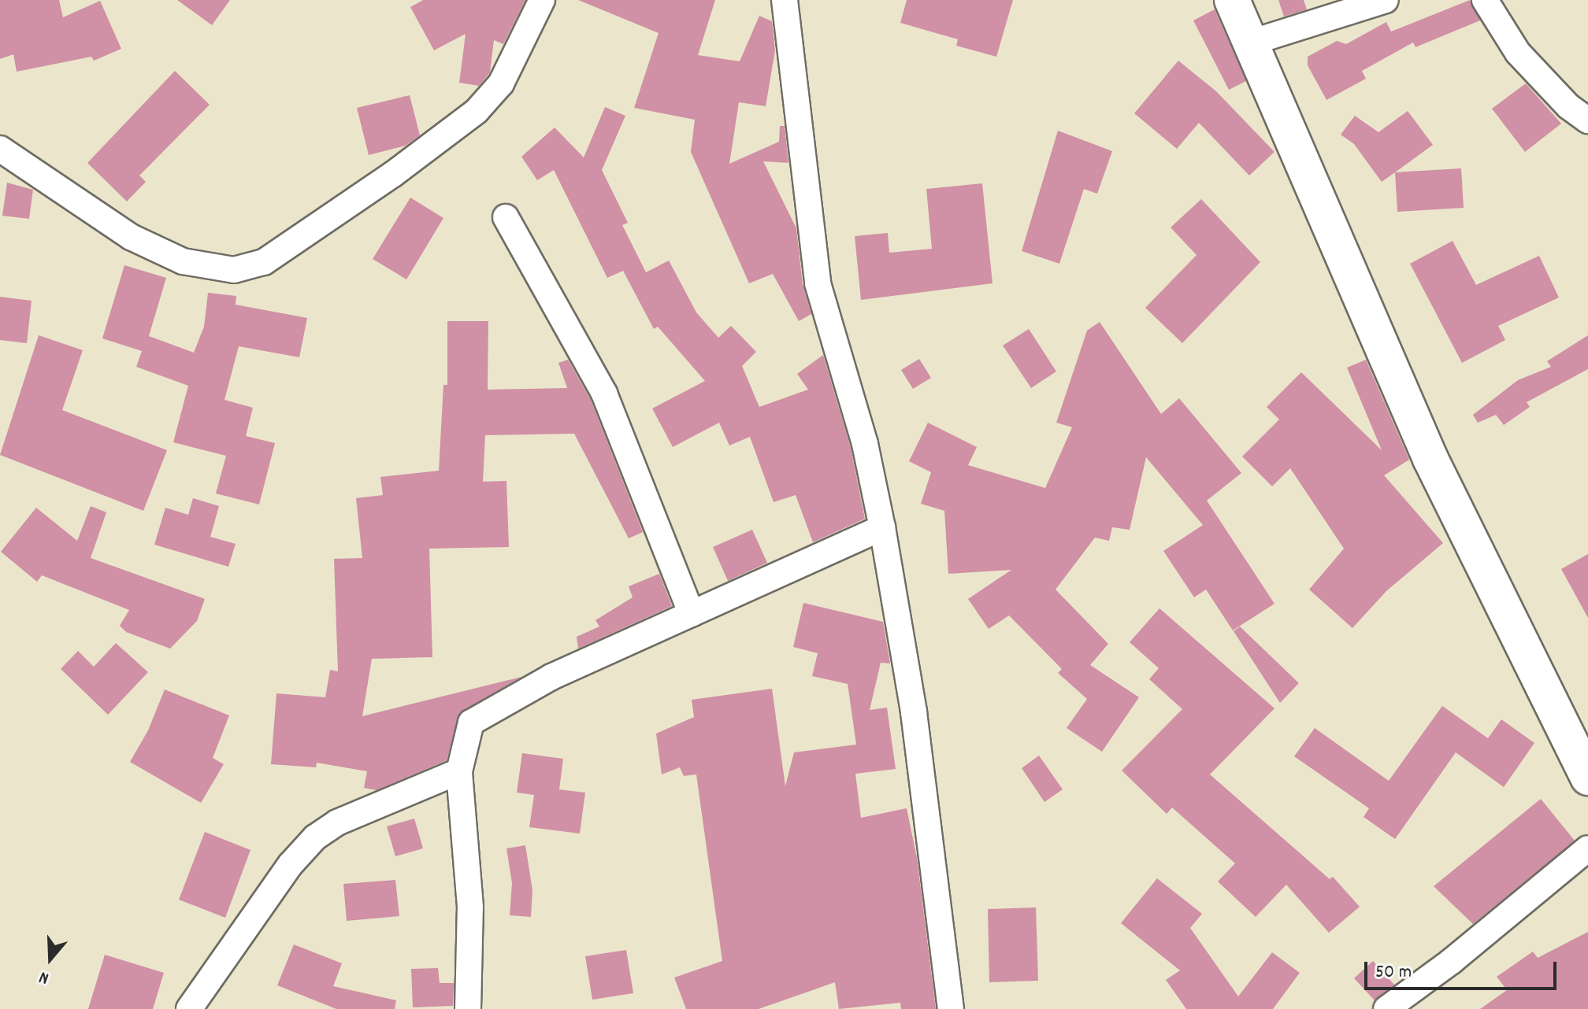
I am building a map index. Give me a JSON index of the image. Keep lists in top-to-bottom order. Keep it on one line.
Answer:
{"scale_bar":"50 m","north":"bottom"}
